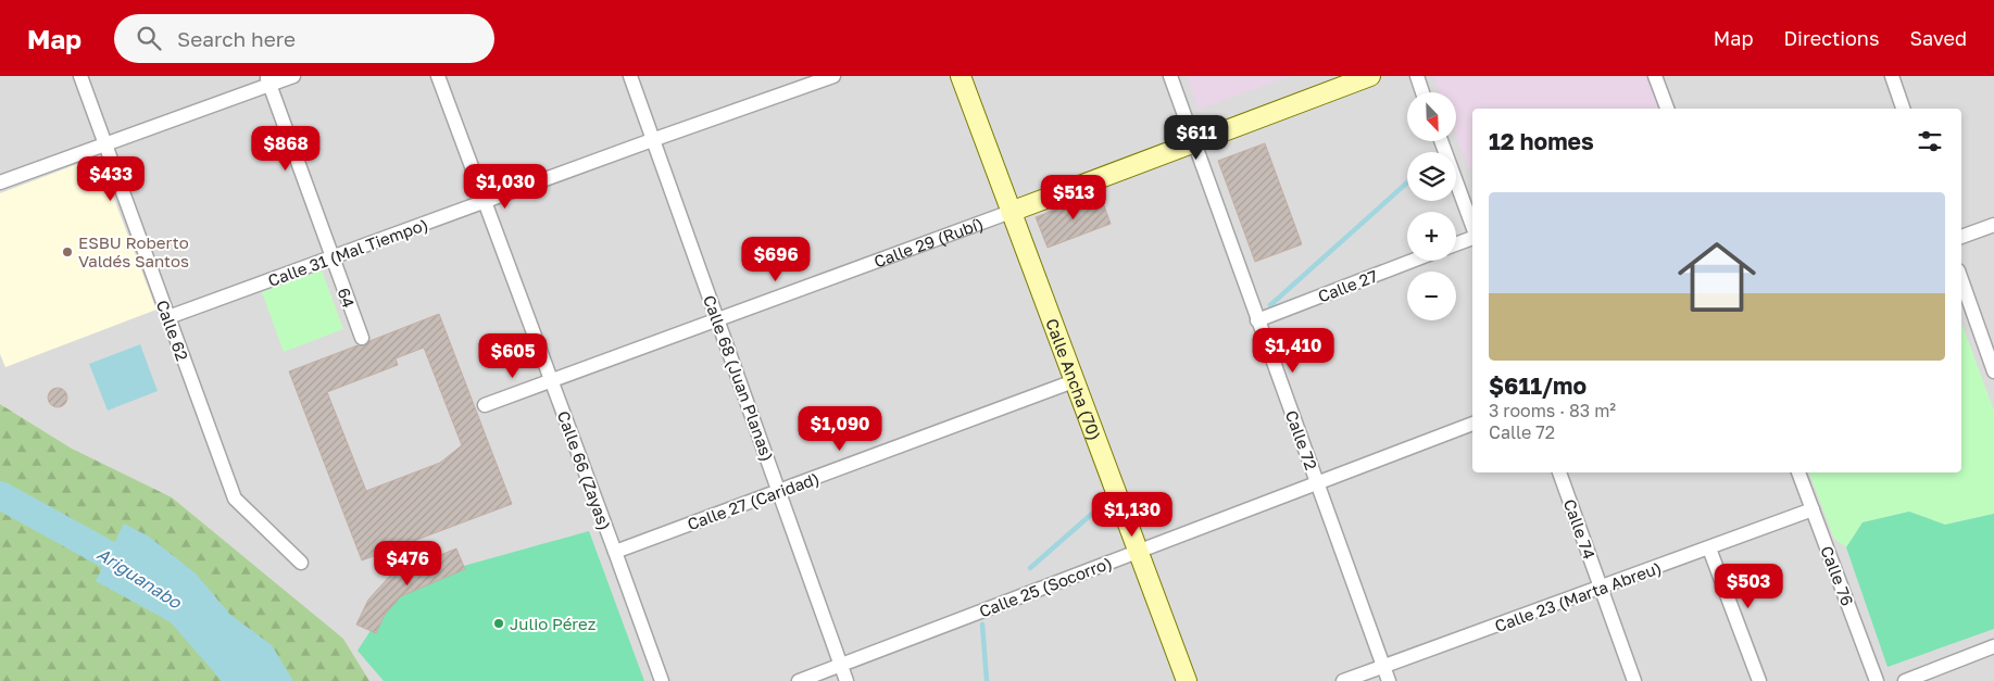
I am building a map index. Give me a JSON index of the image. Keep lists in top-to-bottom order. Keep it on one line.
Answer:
{"streets":{"main road":["Calle 29 (Rubí)","Calle Ancha (70)"],"street":["Calle 31 (Mal Tiempo)","Calle 27","64","Calle 62","Calle 68 (Juan Planas)","Calle 72","Calle 66 (Zayas)","Calle 27 (Caridad)","Calle 74","Calle 76","Calle 25 (Socorro)","Calle 23 (Marta Abreu)"]},"crossings":[["Calle 29 (Rubí)","Calle 68 (Juan Planas)"],["Calle 29 (Rubí)","Calle Ancha (70)"],["Calle 29 (Rubí)","Calle 72"],["Calle 29 (Rubí)","Calle 66 (Zayas)"],["Calle 31 (Mal Tiempo)","64"],["Calle 31 (Mal Tiempo)","Calle 62"],["Calle 31 (Mal Tiempo)","Calle 68 (Juan Planas)"],["Calle 31 (Mal Tiempo)","Calle 66 (Zayas)"],["Calle 27","Calle 72"],["Calle 68 (Juan Planas)","Calle 27 (Caridad)"],["Calle 68 (Juan Planas)","Calle 25 (Socorro)"],["Calle Ancha (70)","Calle 27 (Caridad)"],["Calle Ancha (70)","Calle 25 (Socorro)"],["Calle 72","Calle 25 (Socorro)"],["Calle 72","Calle 23 (Marta Abreu)"],["Calle 66 (Zayas)","Calle 27 (Caridad)"],["Calle 74","Calle 23 (Marta Abreu)"],["Calle 76","Calle 23 (Marta Abreu)"]],"water":["Ariguanabo"],"places":["ESBU Roberto Valdés Santos","Julio Pérez"],"north":"bottom right","page":{"header":"Map","search":"Search here","nav":["Map","Directions","Saved"],"map_buttons":["+","−"],"heading":"12 homes","price":["$611","$868","$433","$1,030","$513","$696","$1,410","$605","$1,090","$1,130","$476","$503"],"list":[{"name":"$611/mo","note":"3 rooms · 83 m² · Calle 72"}]}}
